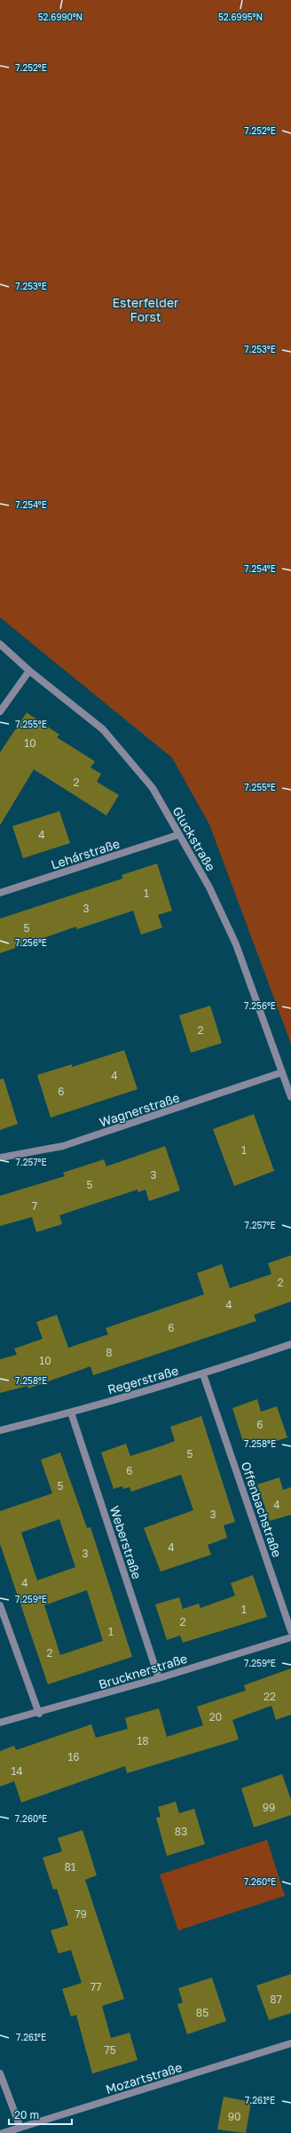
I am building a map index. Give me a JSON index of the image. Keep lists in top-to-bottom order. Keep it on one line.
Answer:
{"streets":{"street":["Gluckstraße","Lehárstraße","Wagnerstraße","Regerstraße","Offenbachstraße","Weberstraße","Brucknerstraße","Mozartstraße"]},"crossings":[["Gluckstraße","Lehárstraße"],["Gluckstraße","Wagnerstraße"],["Regerstraße","Offenbachstraße"],["Regerstraße","Weberstraße"],["Weberstraße","Brucknerstraße"]],"parks":["Esterfelder Forst"],"house_numbers":["10","2","4","1","3","5","2","4","6","1","3","5","7","2","4","6","8","10","6","5","6","5","4","3","4","3","4","1","2","1","2","22","20","18","16","14","99","83","81","79","77","87","85","75","90"],"scale_bar":"20 m","coordinates":["52.6990°N","52.6995°N","7.252°E","7.253°E","7.254°E","7.255°E","7.256°E","7.257°E","7.258°E","7.259°E","7.260°E","7.261°E"]}
